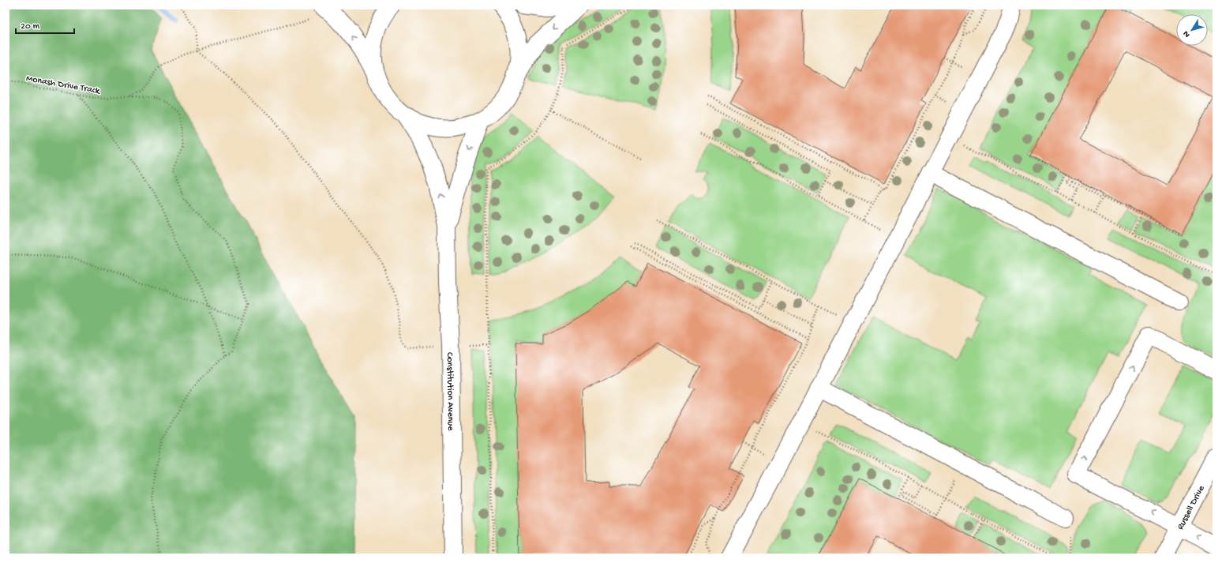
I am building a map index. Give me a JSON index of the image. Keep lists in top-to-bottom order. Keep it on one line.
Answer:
{"streets":{"street":["Constitution Avenue","Russell Drive"],"path":["Monash Drive Track"]},"scale_bar":"20 m","north":"bottom left"}
